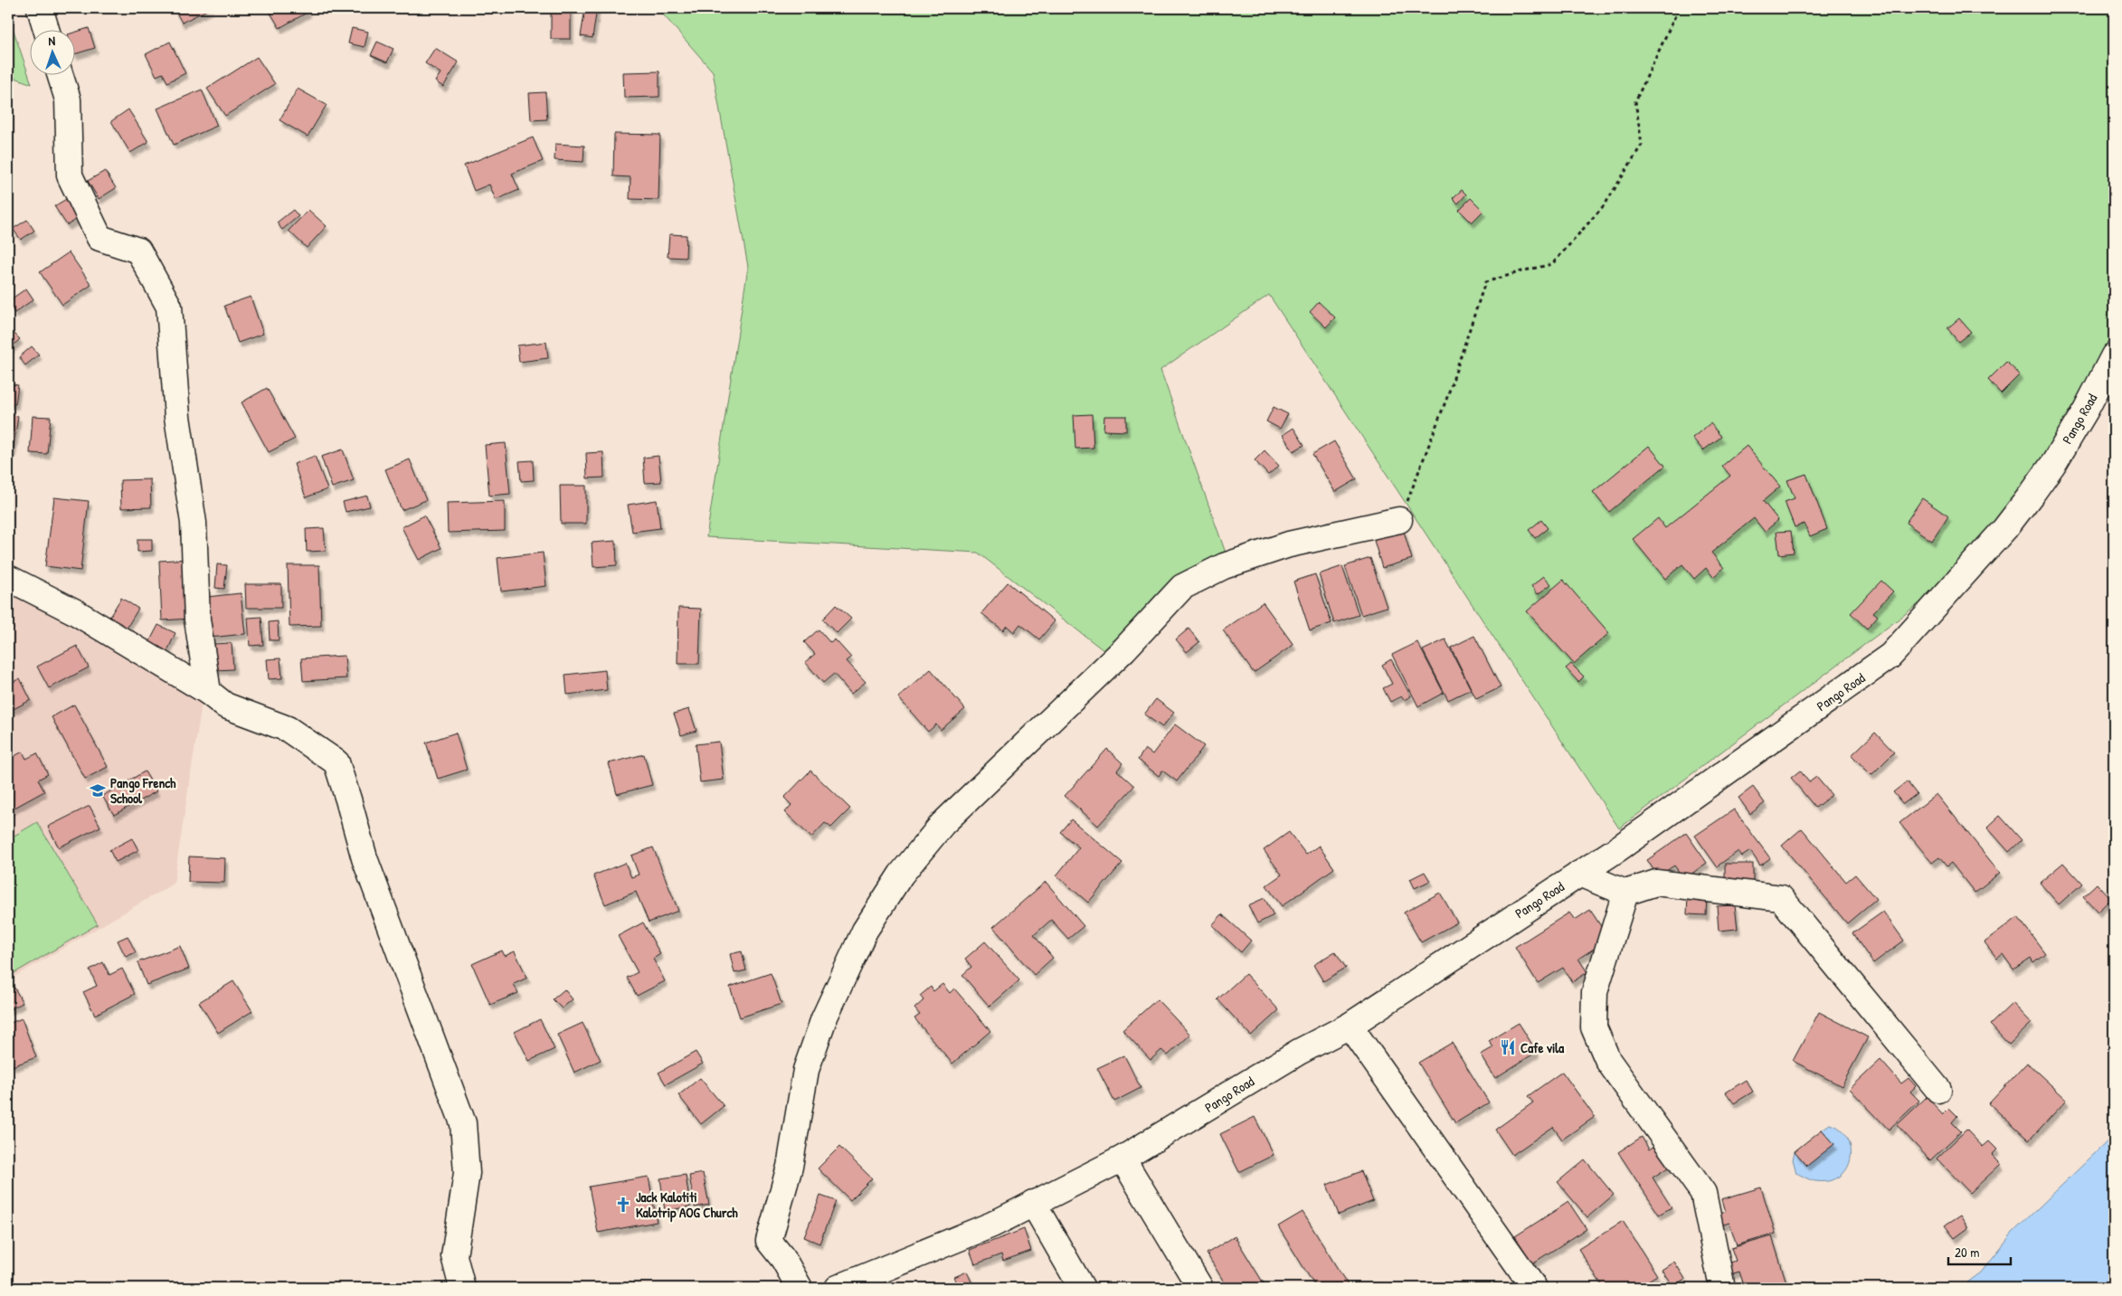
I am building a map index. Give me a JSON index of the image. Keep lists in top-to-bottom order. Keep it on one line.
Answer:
{"streets":{"street":["Pango Road"]},"places":{"school or university":["Pango French School"],"restaurant":["Cafe vila"],"church":["Jack Kalotiti Kalotrip AOG Church"]},"scale_bar":"20 m","north":"top"}
